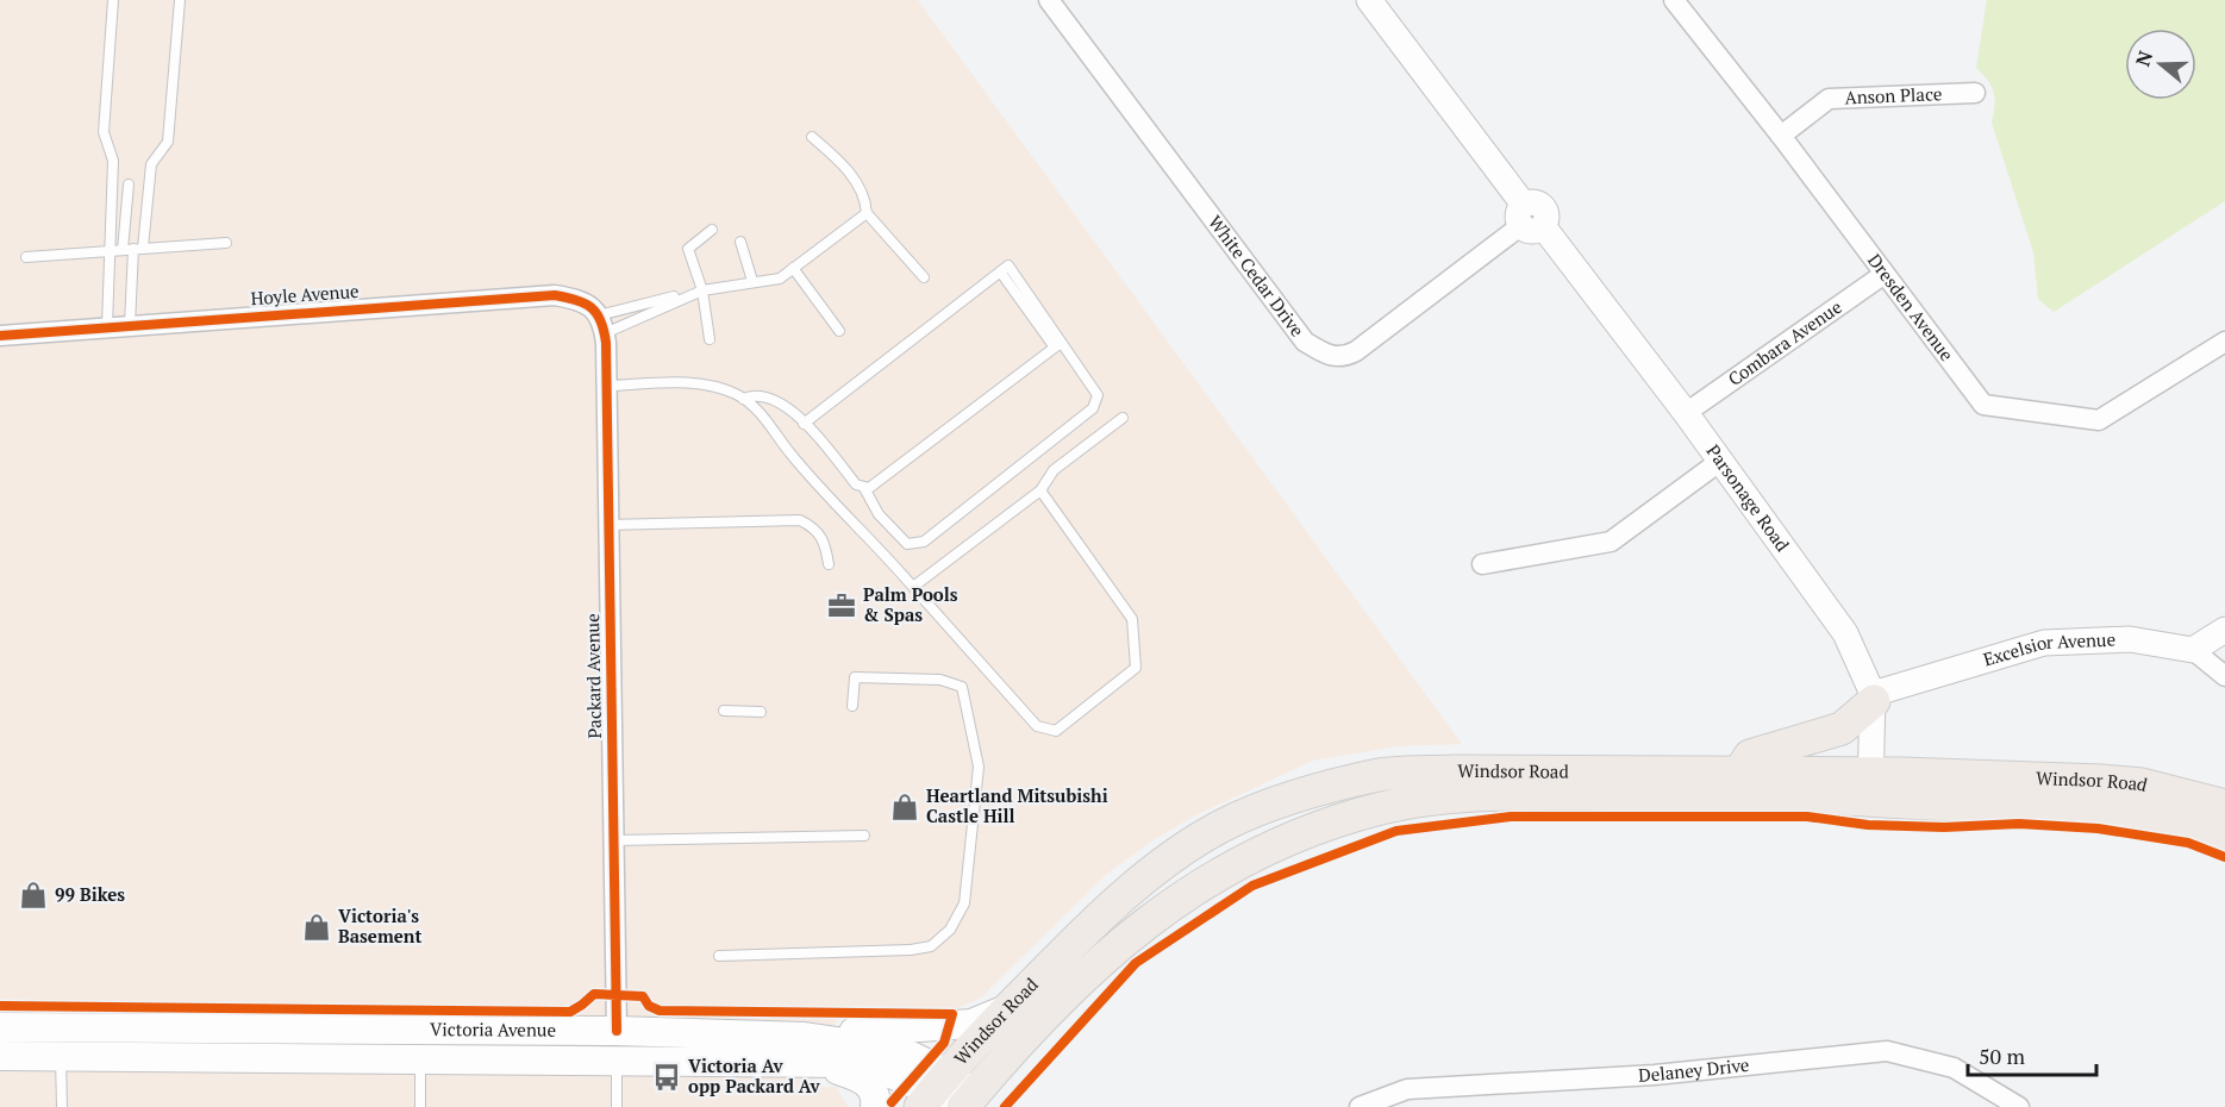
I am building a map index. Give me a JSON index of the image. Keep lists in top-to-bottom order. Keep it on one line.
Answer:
{"streets":{"main road":["Windsor Road","Victoria Avenue"],"street":["Anson Place","White Cedar Drive","Hoyle Avenue","Dresden Avenue","Combara Avenue","Parsonage Road","Excelsior Avenue","Packard Avenue","Delaney Drive"]},"crossings":[["Anson Place","Dresden Avenue"],["White Cedar Drive","Parsonage Road"],["Hoyle Avenue","Packard Avenue"],["Dresden Avenue","Combara Avenue"],["Combara Avenue","Parsonage Road"],["Parsonage Road","Excelsior Avenue"],["Parsonage Road","Windsor Road"],["Packard Avenue","Victoria Avenue"],["Windsor Road","Victoria Avenue"]],"places":{"office":["Palm Pools & Spas"],"shop":["Heartland Mitsubishi Castle Hill","99 Bikes","Victoria's Basement"],"bus stop":["Victoria Av opp Packard Av"]},"scale_bar":"50 m","north":"left"}
